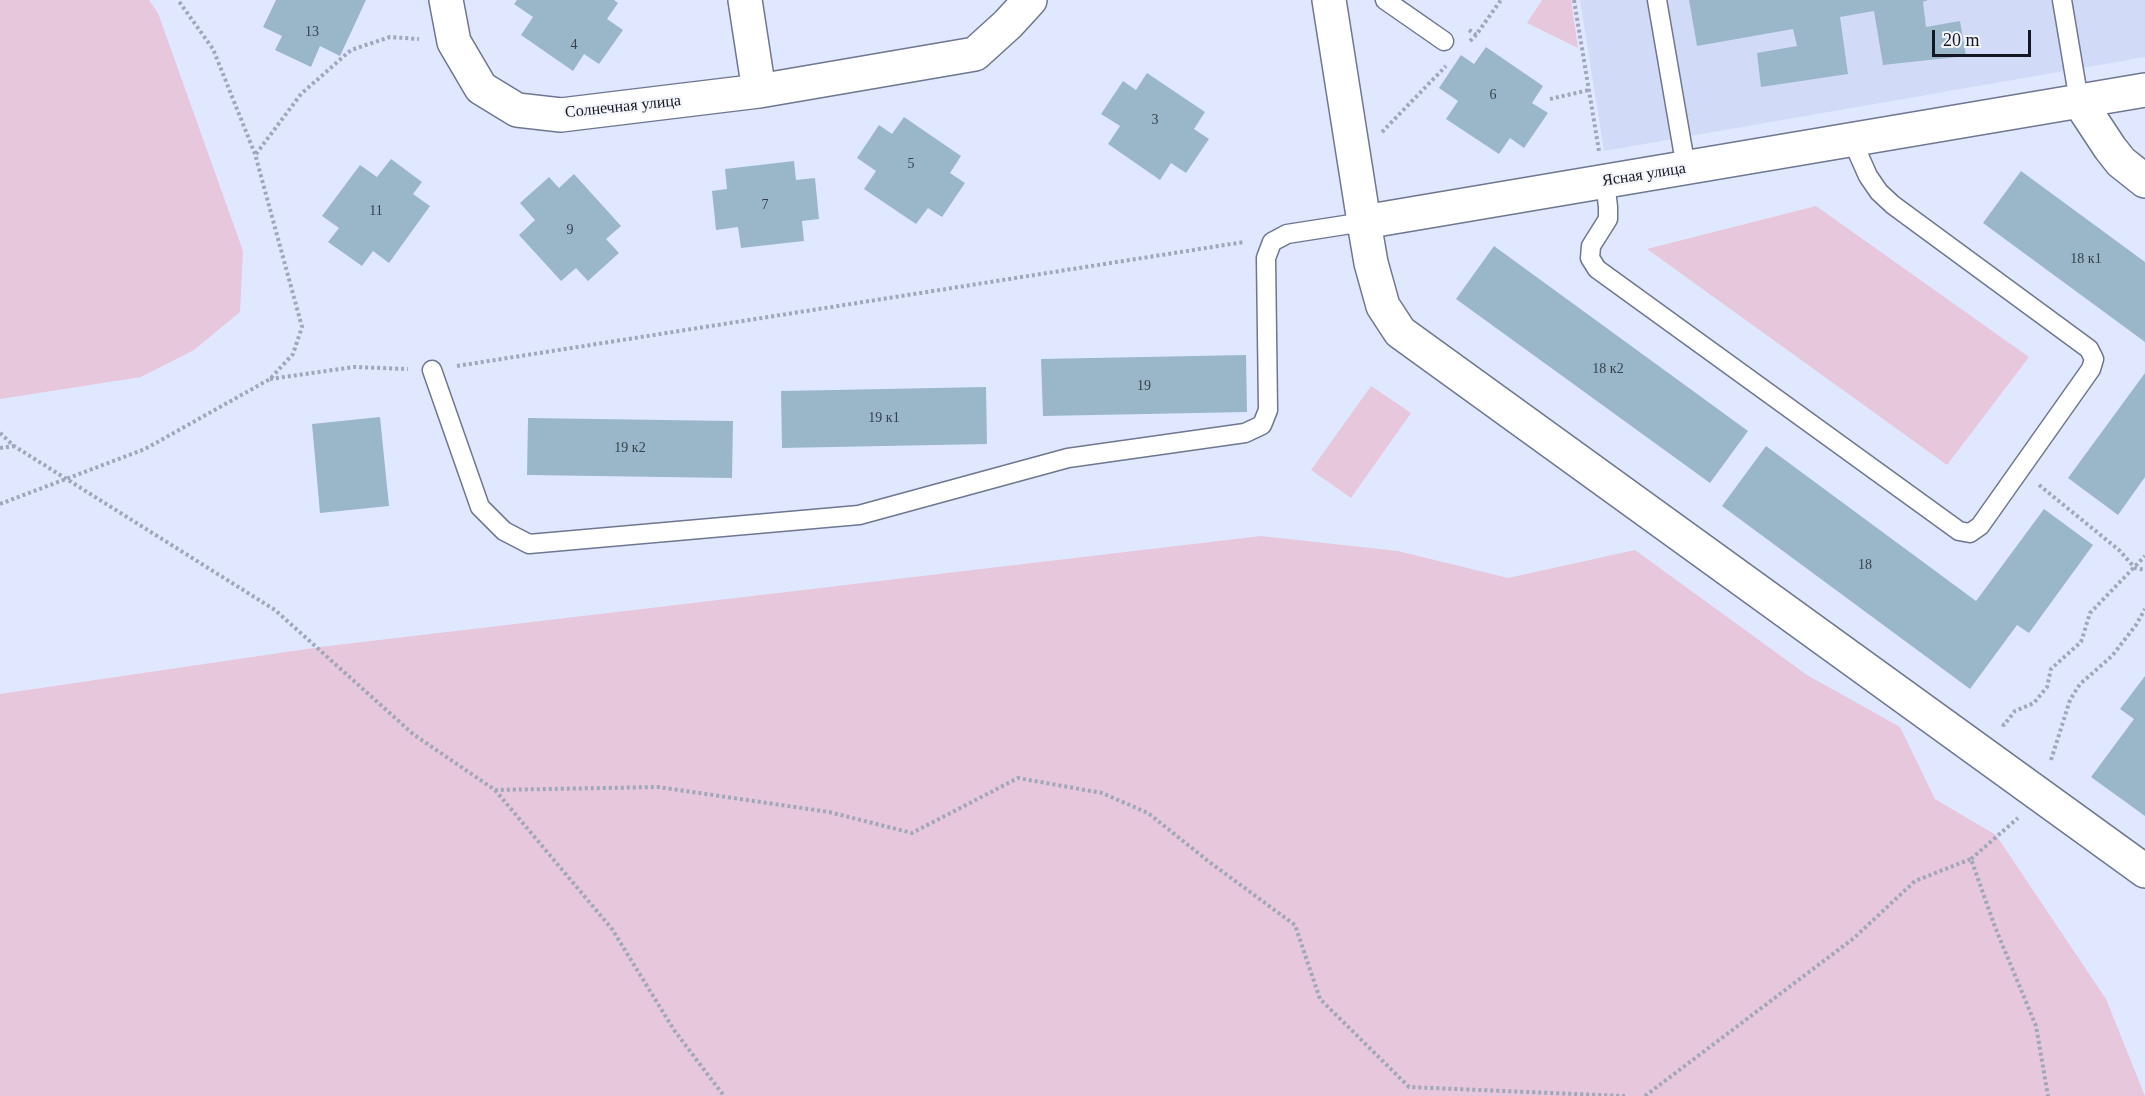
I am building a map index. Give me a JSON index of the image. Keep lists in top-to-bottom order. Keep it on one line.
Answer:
{"streets":{"street":["Солнечная улица","Ясная улица"]},"house_numbers":["13","4","6","3","5","7","11","9","18 к1","18 к2","19","19 к1","19 к2","18"],"scale_bar":"20 m"}
